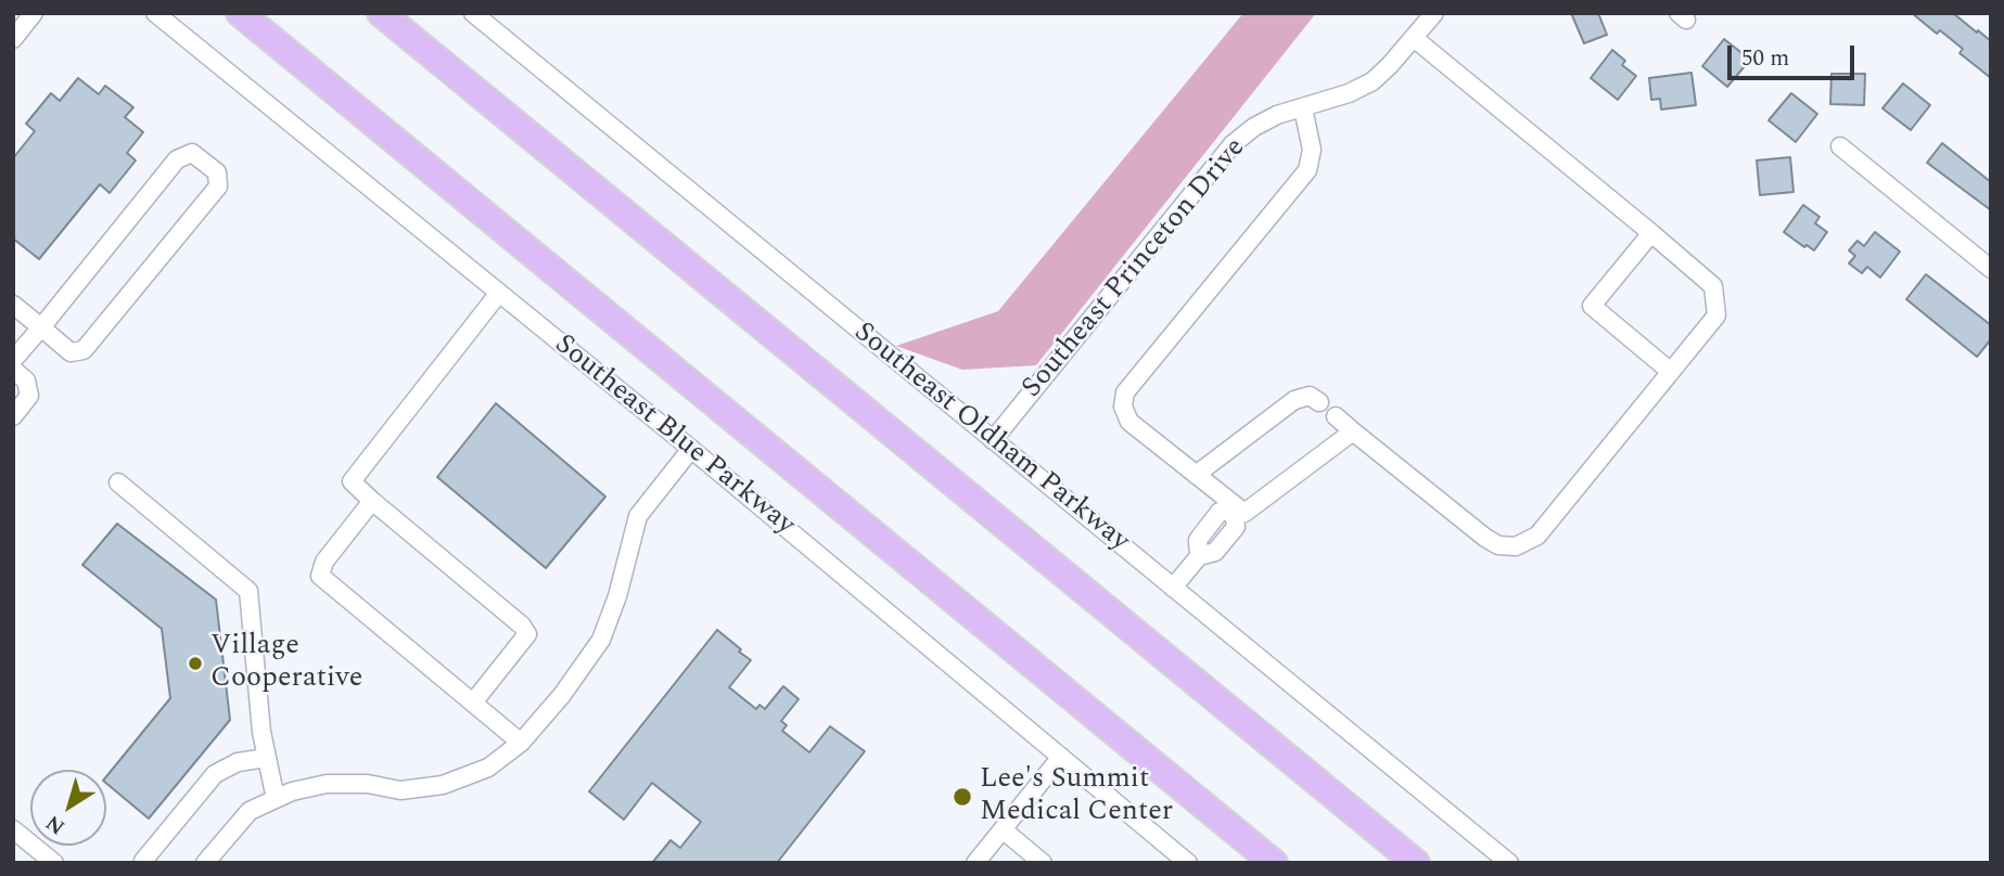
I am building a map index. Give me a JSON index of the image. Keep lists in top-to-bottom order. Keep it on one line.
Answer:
{"streets":{"street":["Southeast Princeton Drive","Southeast Blue Parkway","Southeast Oldham Parkway"]},"crossings":[["Southeast Princeton Drive","Southeast Oldham Parkway"]],"places":["Village Cooperative","Lee's Summit Medical Center"],"scale_bar":"50 m","north":"bottom left"}
